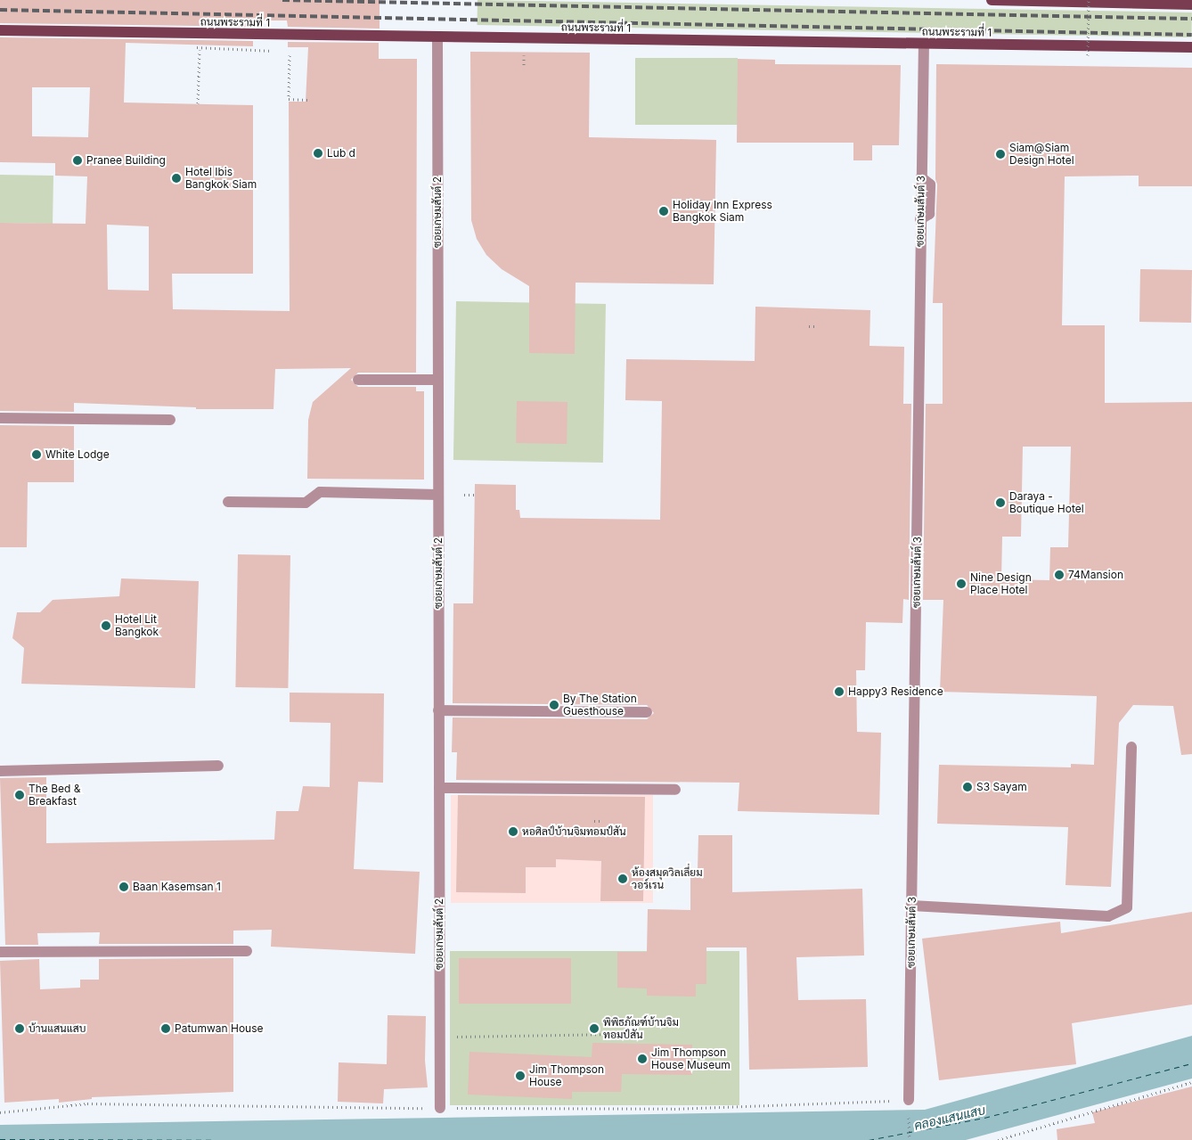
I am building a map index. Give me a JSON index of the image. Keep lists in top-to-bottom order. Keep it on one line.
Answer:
{"streets":{"main road":["ถนนพระรามที่ 1"],"street":["ซอยเกษมสันต์ 3","ซอยเกษมสันต์ 2"]},"crossings":[["ถนนพระรามที่ 1","ซอยเกษมสันต์ 3"],["ถนนพระรามที่ 1","ซอยเกษมสันต์ 2"]],"water":["คลองแสนแสบ"],"places":["Lub d","Siam@Siam Design Hotel","Pranee Building","Hotel Ibis Bangkok Siam","Holiday Inn Express Bangkok Siam","White Lodge","Daraya - Boutique Hotel","74Mansion","Nine Design Place Hotel","Hotel Lit Bangkok","Happy3 Residence","By The Station Guesthouse","S3 Sayam","The Bed & Breakfast","หอศิลป์บ้านจิมทอมป์สัน","ห้องสมุดวิลเลี่ยม วอร์เรน","Baan Kasemsan 1","บ้านแสนแสบ","Patumwan House","พิพิธภัณฑ์บ้านจิม ทอมป์สัน","Jim Thompson House Museum","Jim Thompson House"]}
